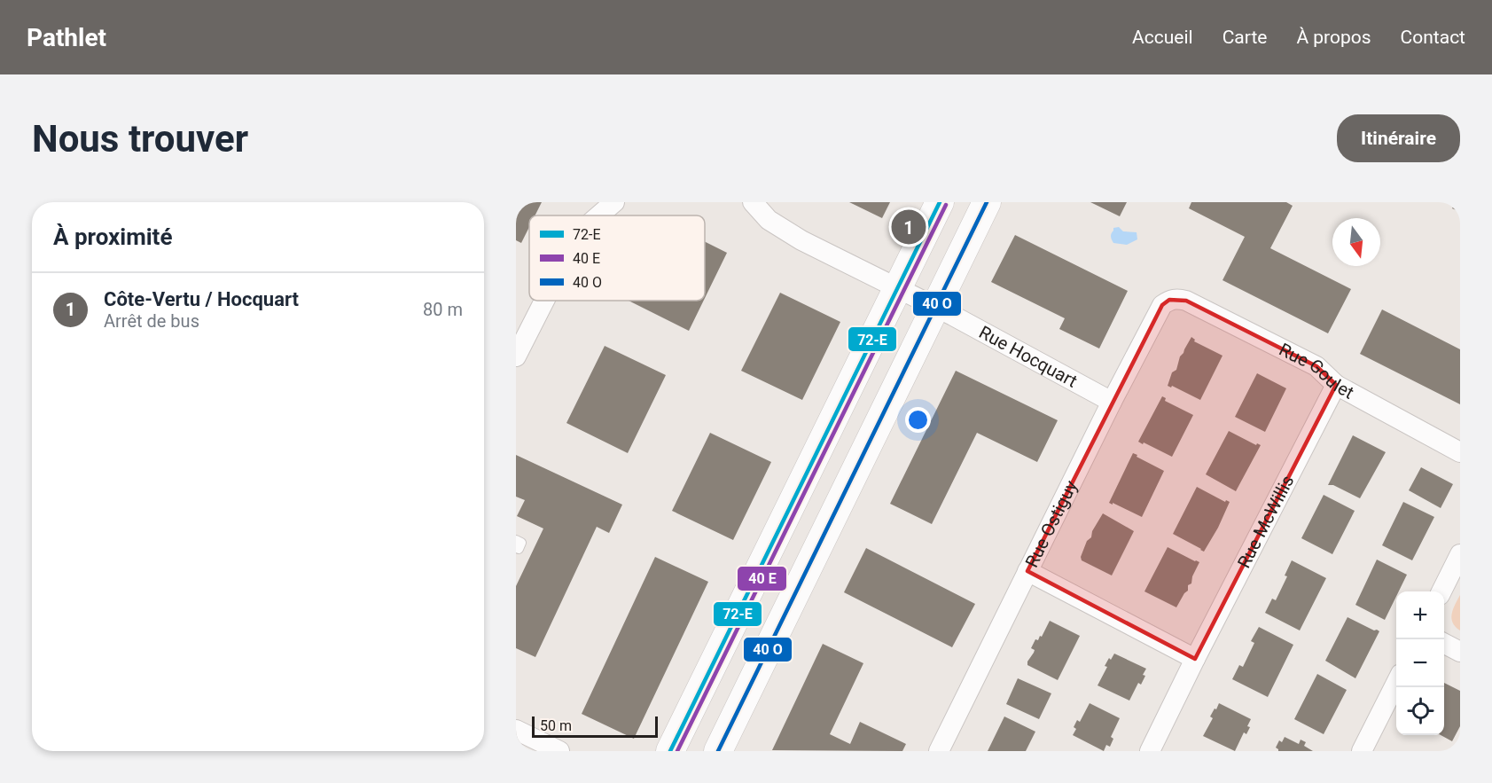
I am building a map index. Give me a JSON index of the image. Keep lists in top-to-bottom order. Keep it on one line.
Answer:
{"streets":{"street":["Rue Hocquart","Rue Goulet","Rue McWillis","Rue Ostiguy"]},"crossings":[["Rue Hocquart","Rue Ostiguy"],["Rue Goulet","Rue McWillis"],["Rue Goulet","Rue Ostiguy"]],"lines":["transit line 72-E"],"legend":["72-E","40 E","40 O"],"scale_bar":"50 m","north":"bottom","page":{"header":"Pathlet","nav":["Accueil","Carte","À propos","Contact"],"buttons":"Itinéraire","title":"Nous trouver","heading":"À proximité","pins":"1","list":[{"mark":"1","name":"Côte-Vertu / Hocquart","note":"Arrêt de bus","value":"80 m"}],"map_buttons":["+","−"],"scale":"50 m"}}
